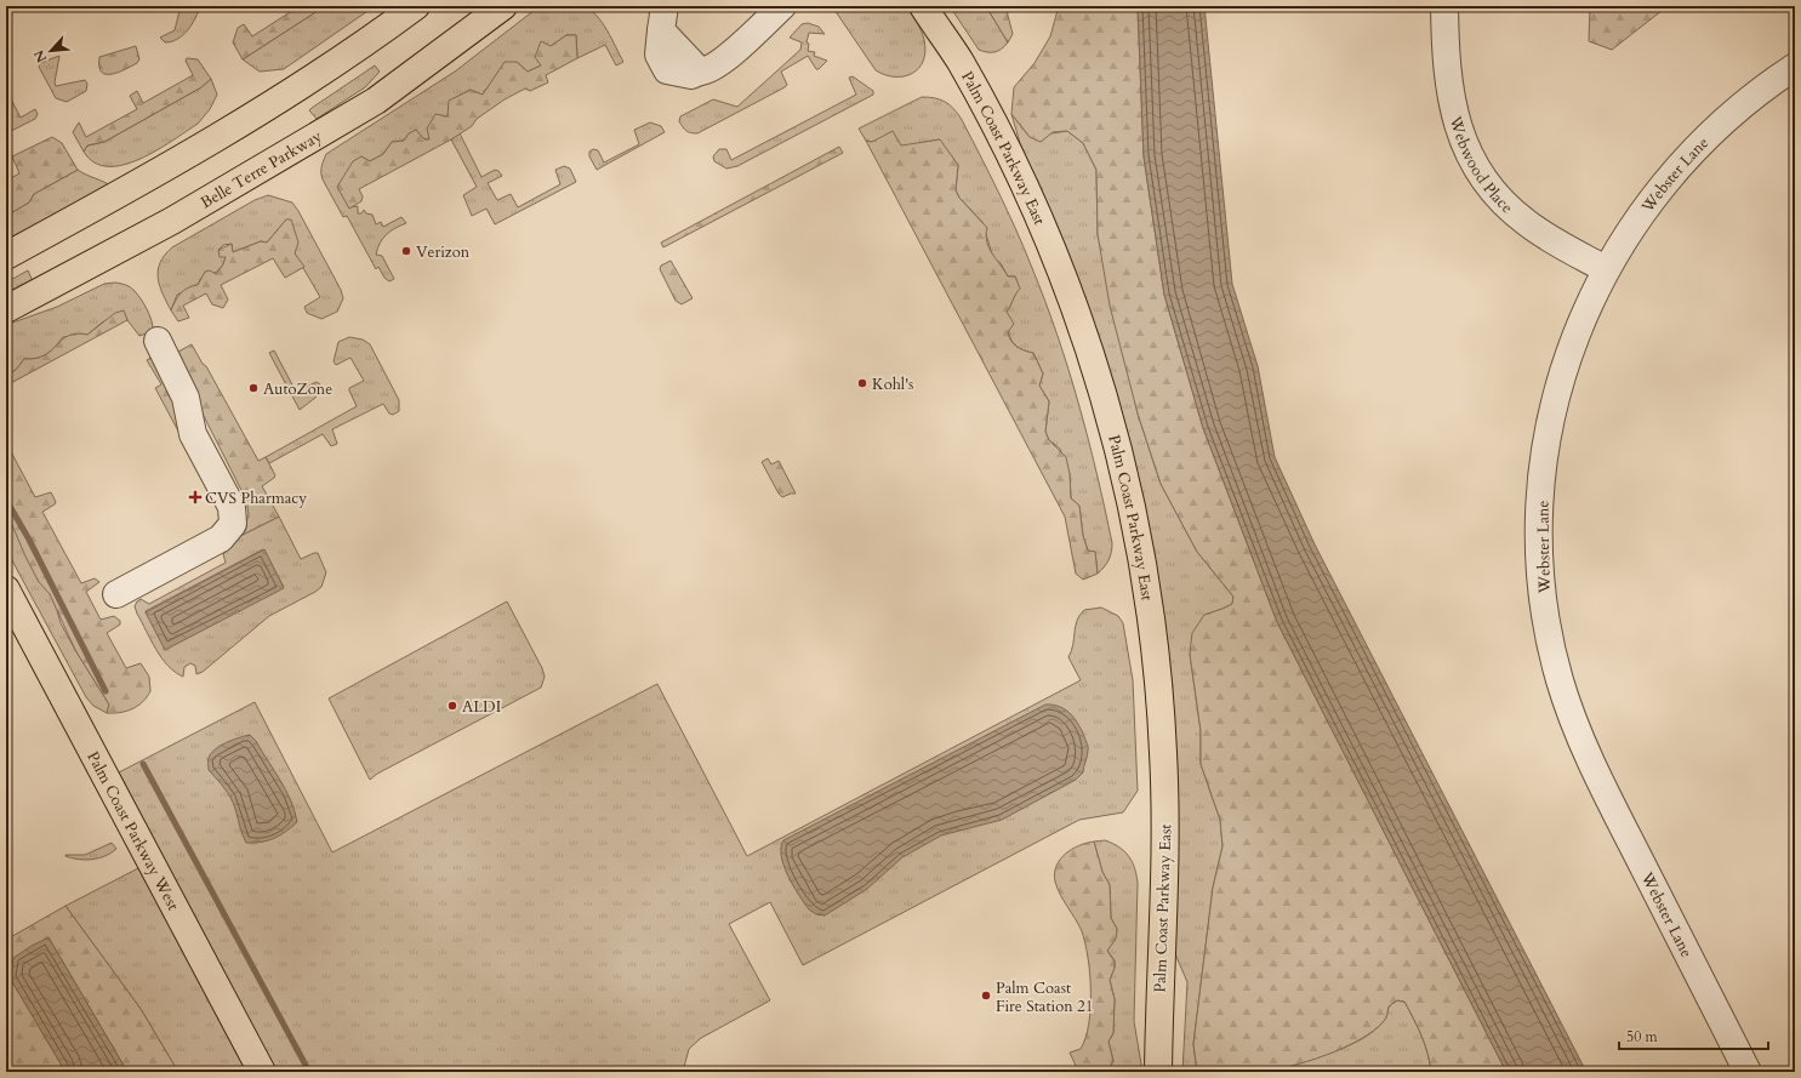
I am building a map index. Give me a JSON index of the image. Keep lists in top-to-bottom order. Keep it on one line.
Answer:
{"streets":{"main road":["Palm Coast Parkway East","Belle Terre Parkway","Palm Coast Parkway West"],"street":["Webwood Place","Webster Lane"]},"crossings":[["Webwood Place","Webster Lane"]],"places":{"other":["Verizon","Kohl's","AutoZone","ALDI","Palm Coast Fire Station 21"],"health":["CVS Pharmacy"]},"scale_bar":"50 m","north":"bottom left"}
